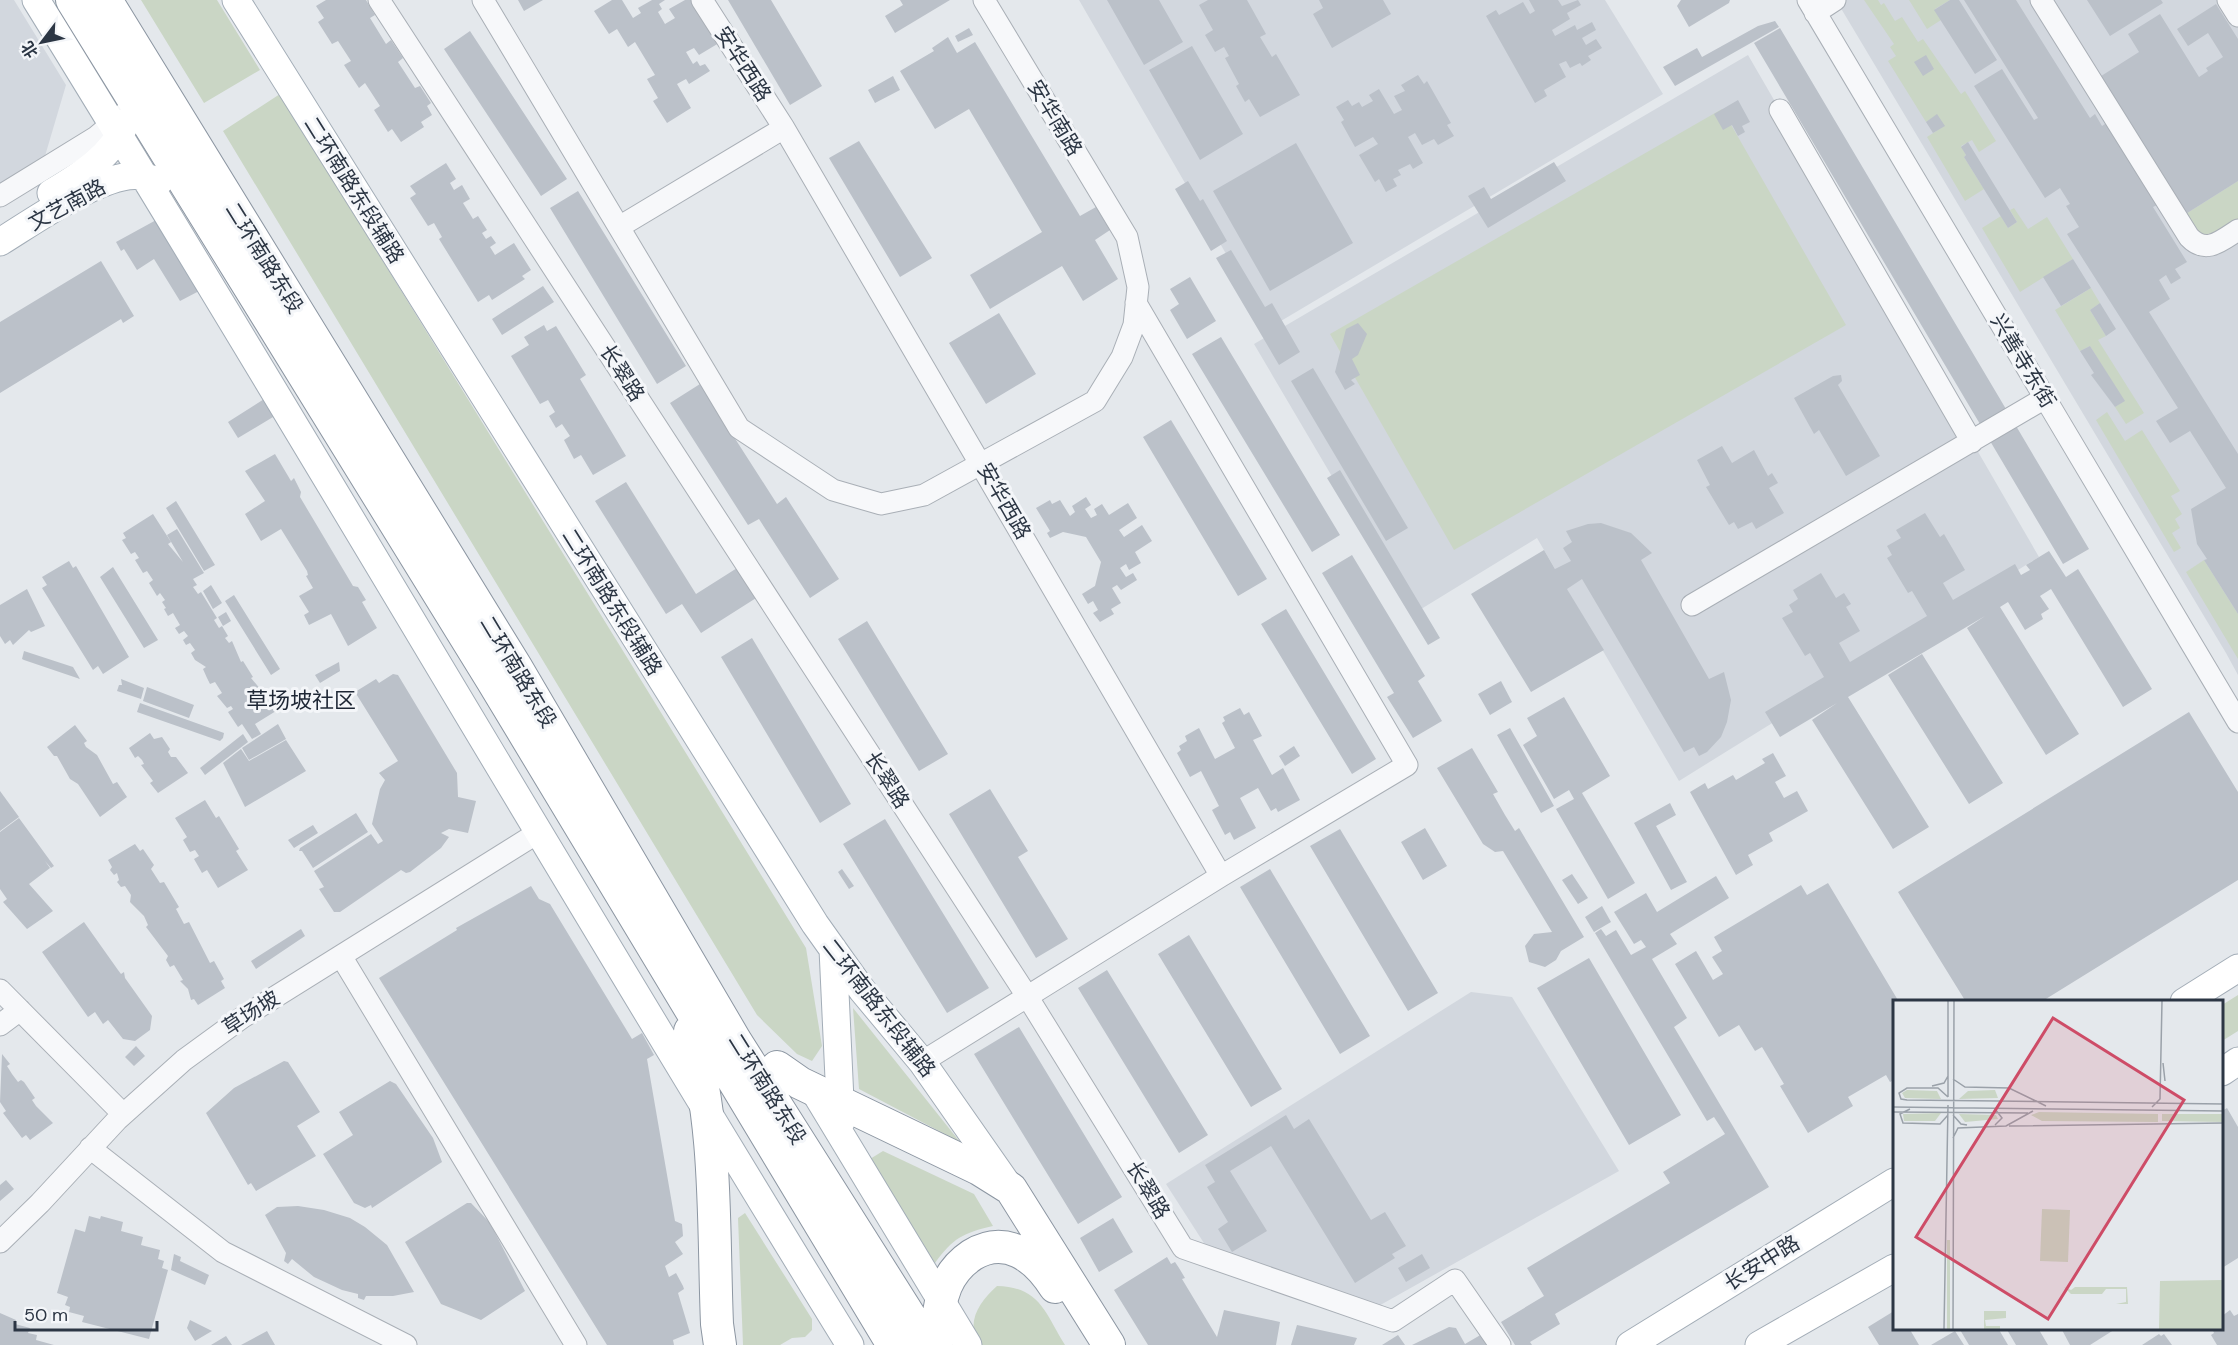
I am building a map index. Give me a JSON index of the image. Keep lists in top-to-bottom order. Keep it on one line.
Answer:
{"streets":{"highway":["二环南路东段"],"main road":["二环南路东段辅路","文艺南路","长安中路"],"street":["安华西路","安华南路","兴善寺东街","长翠路","草场坡"]},"crossings":[["安华西路","安华南路"],["文艺南路","二环南路东段"]],"districts":["草场坡社区"],"scale_bar":"50 m","north":"bottom left"}
